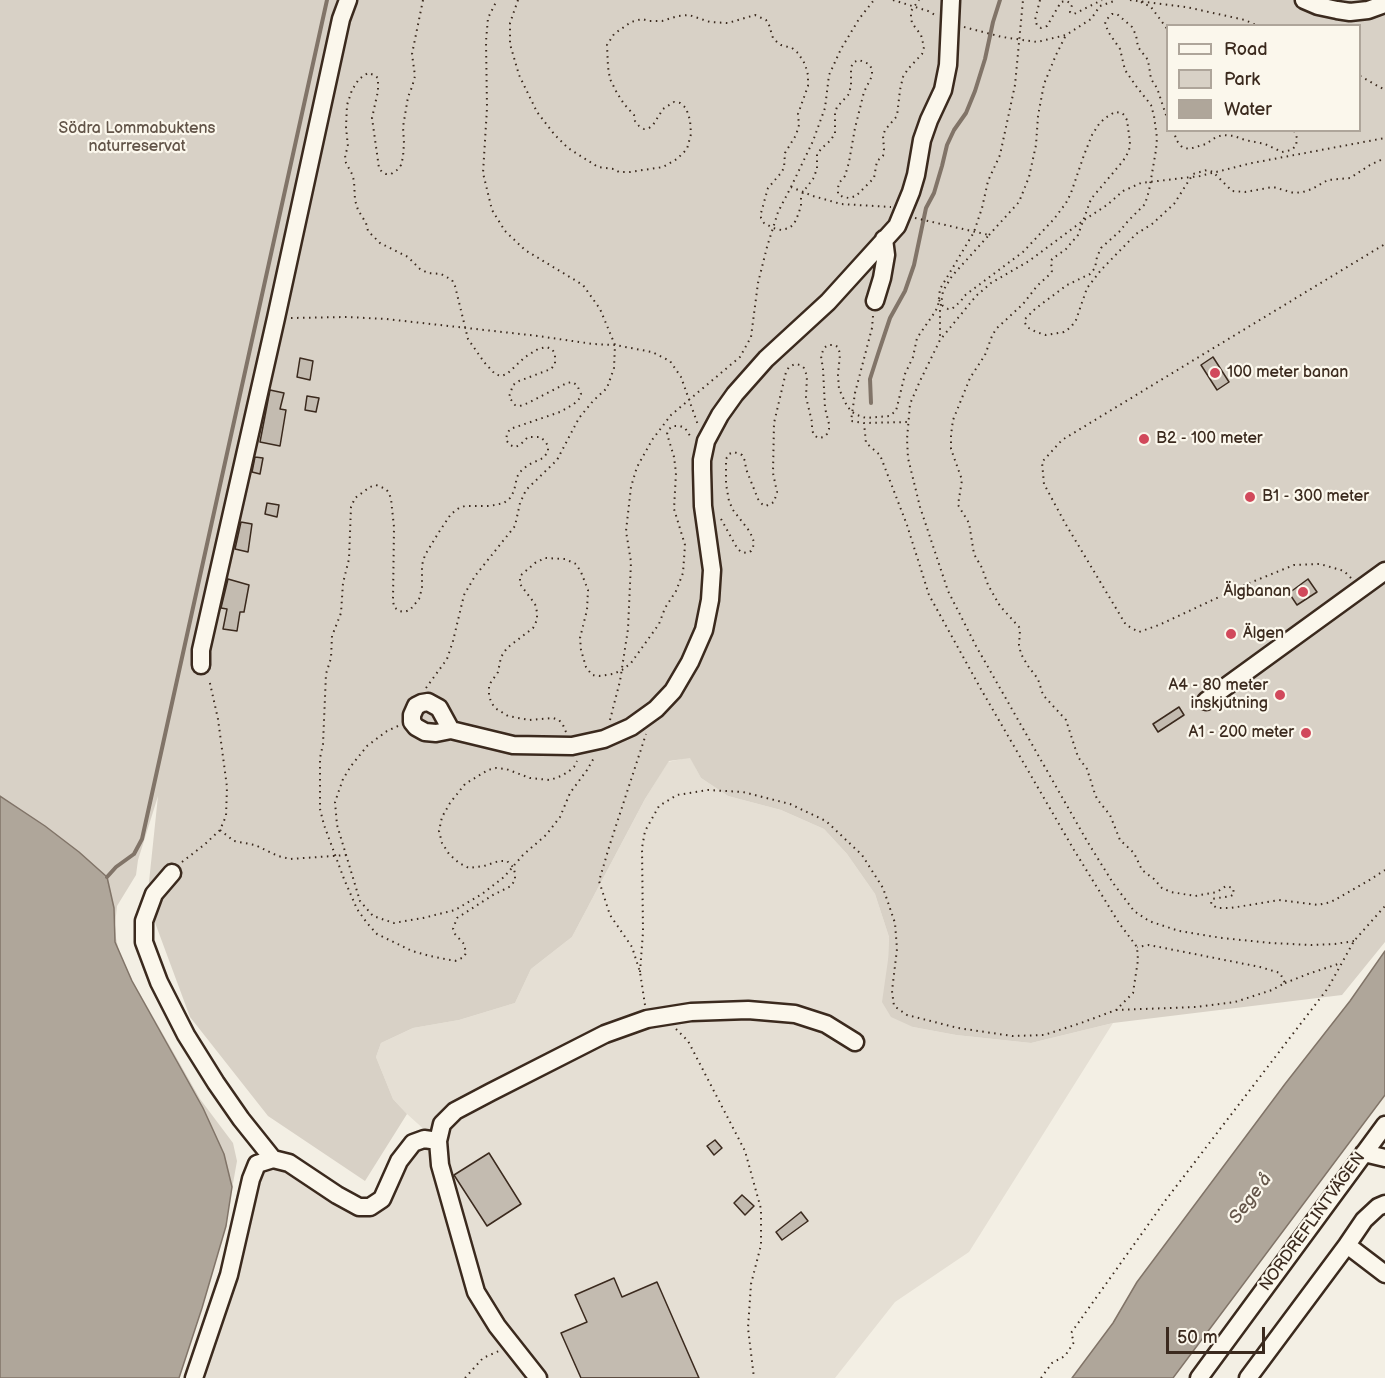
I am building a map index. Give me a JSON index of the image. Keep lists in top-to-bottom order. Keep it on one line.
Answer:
{"streets":{"street":["NORDREFLINTVÄGEN"]},"water":["Sege å"],"parks":["Södra Lommabuktens naturreservat"],"places":["100 meter banan","B2 - 100 meter","B1 - 300 meter","Älgbanan","Älgen","A4 - 80 meter inskjutning","A1 - 200 meter"],"legend":["Road","Park","Water"],"scale_bar":"50 m"}
